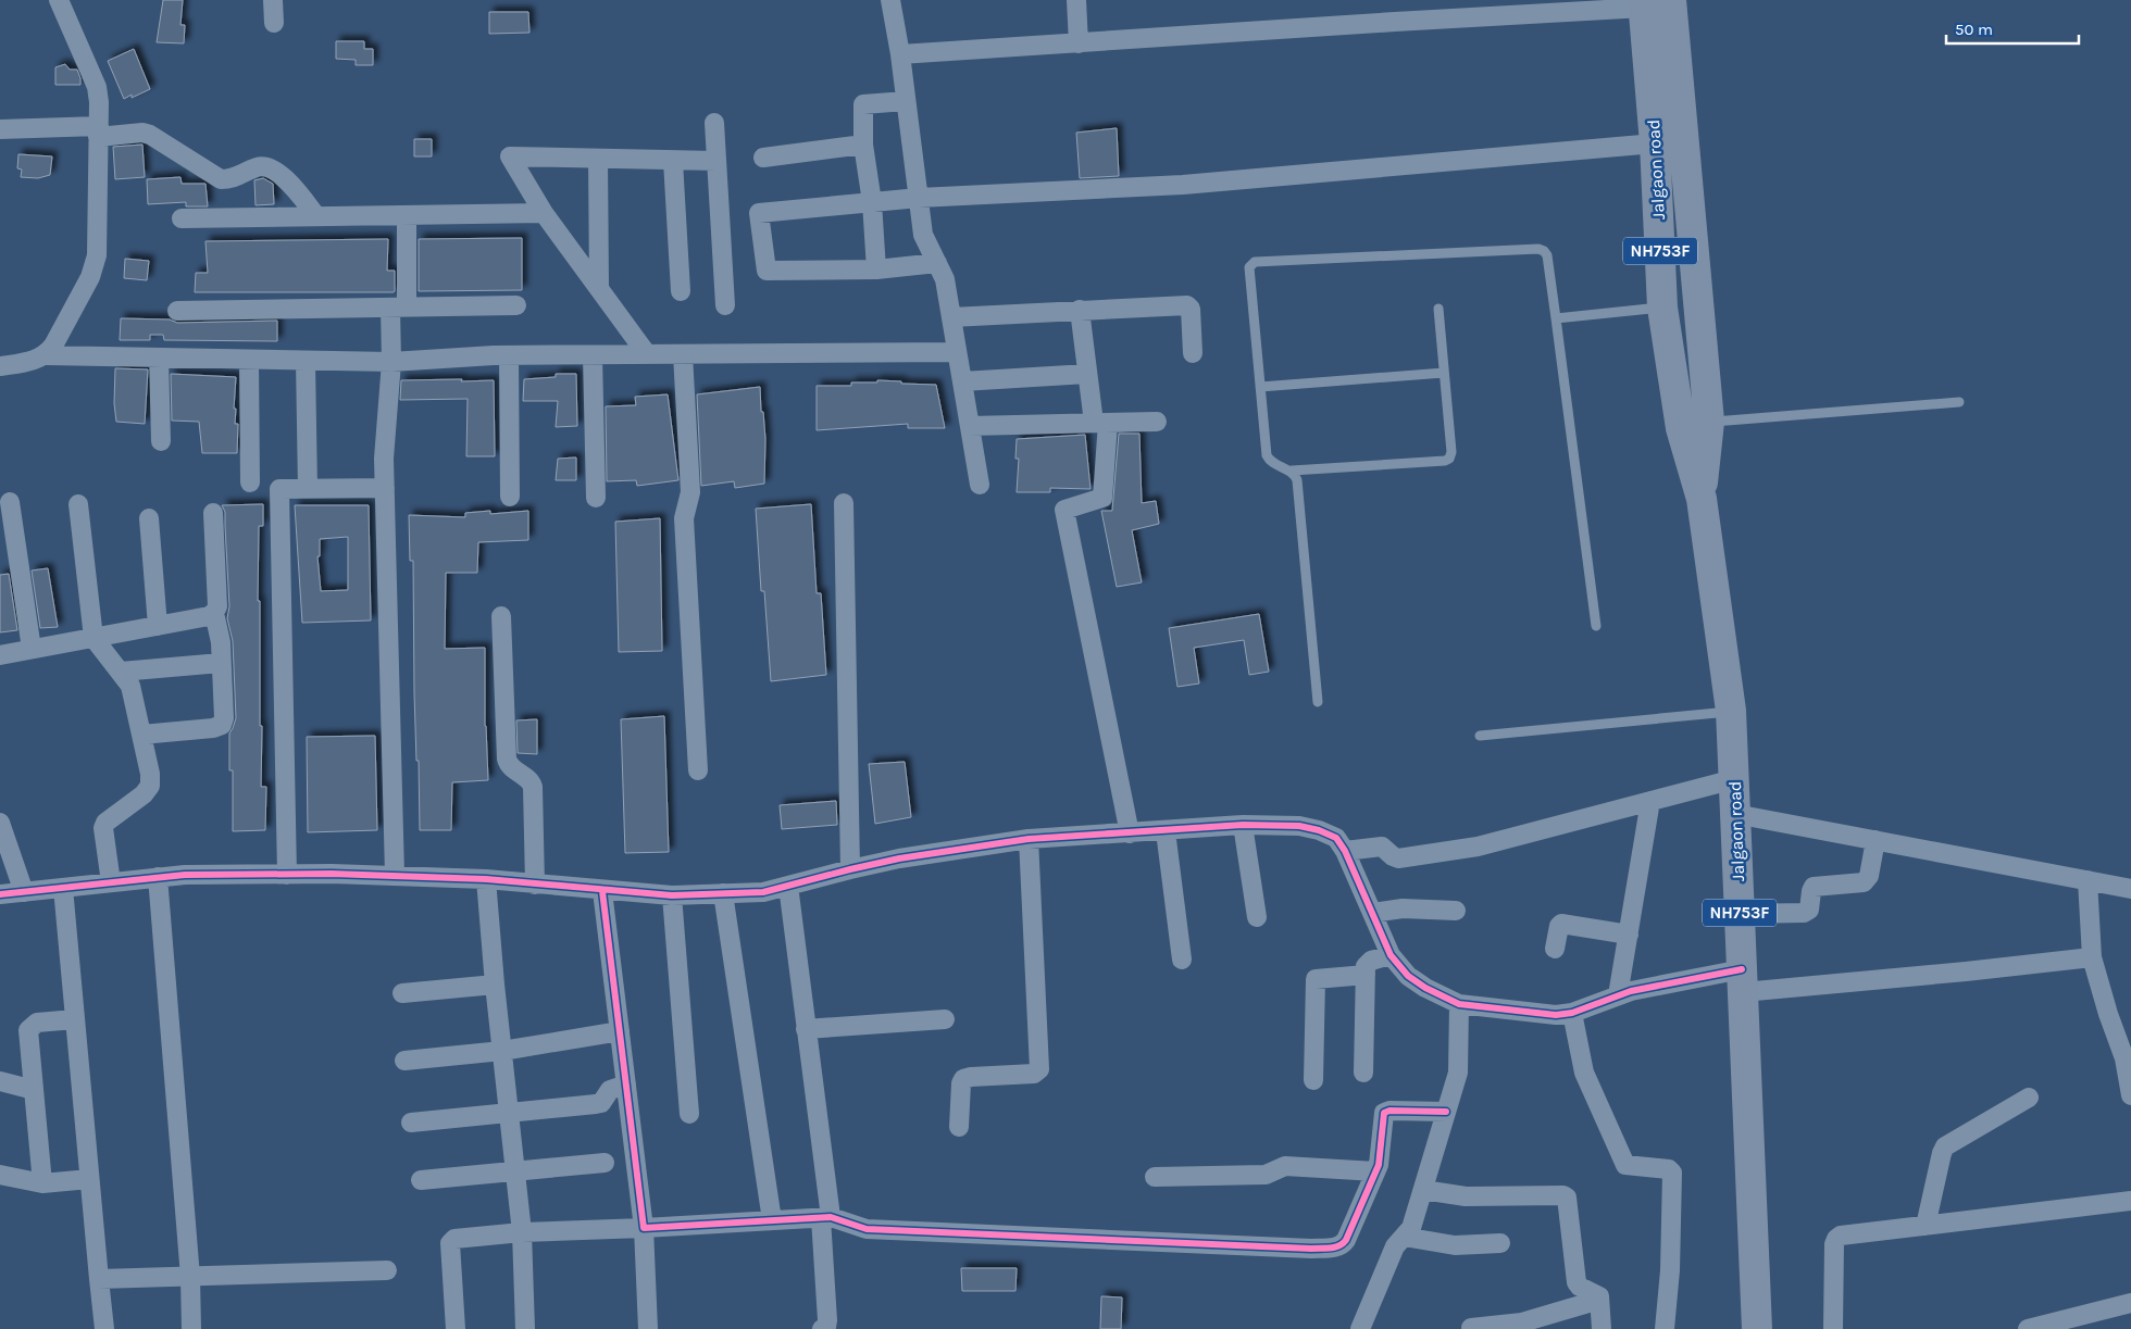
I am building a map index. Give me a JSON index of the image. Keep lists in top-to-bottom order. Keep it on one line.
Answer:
{"streets":{"highway":["Jalgaon road","NH753F"]},"scale_bar":"50 m"}
